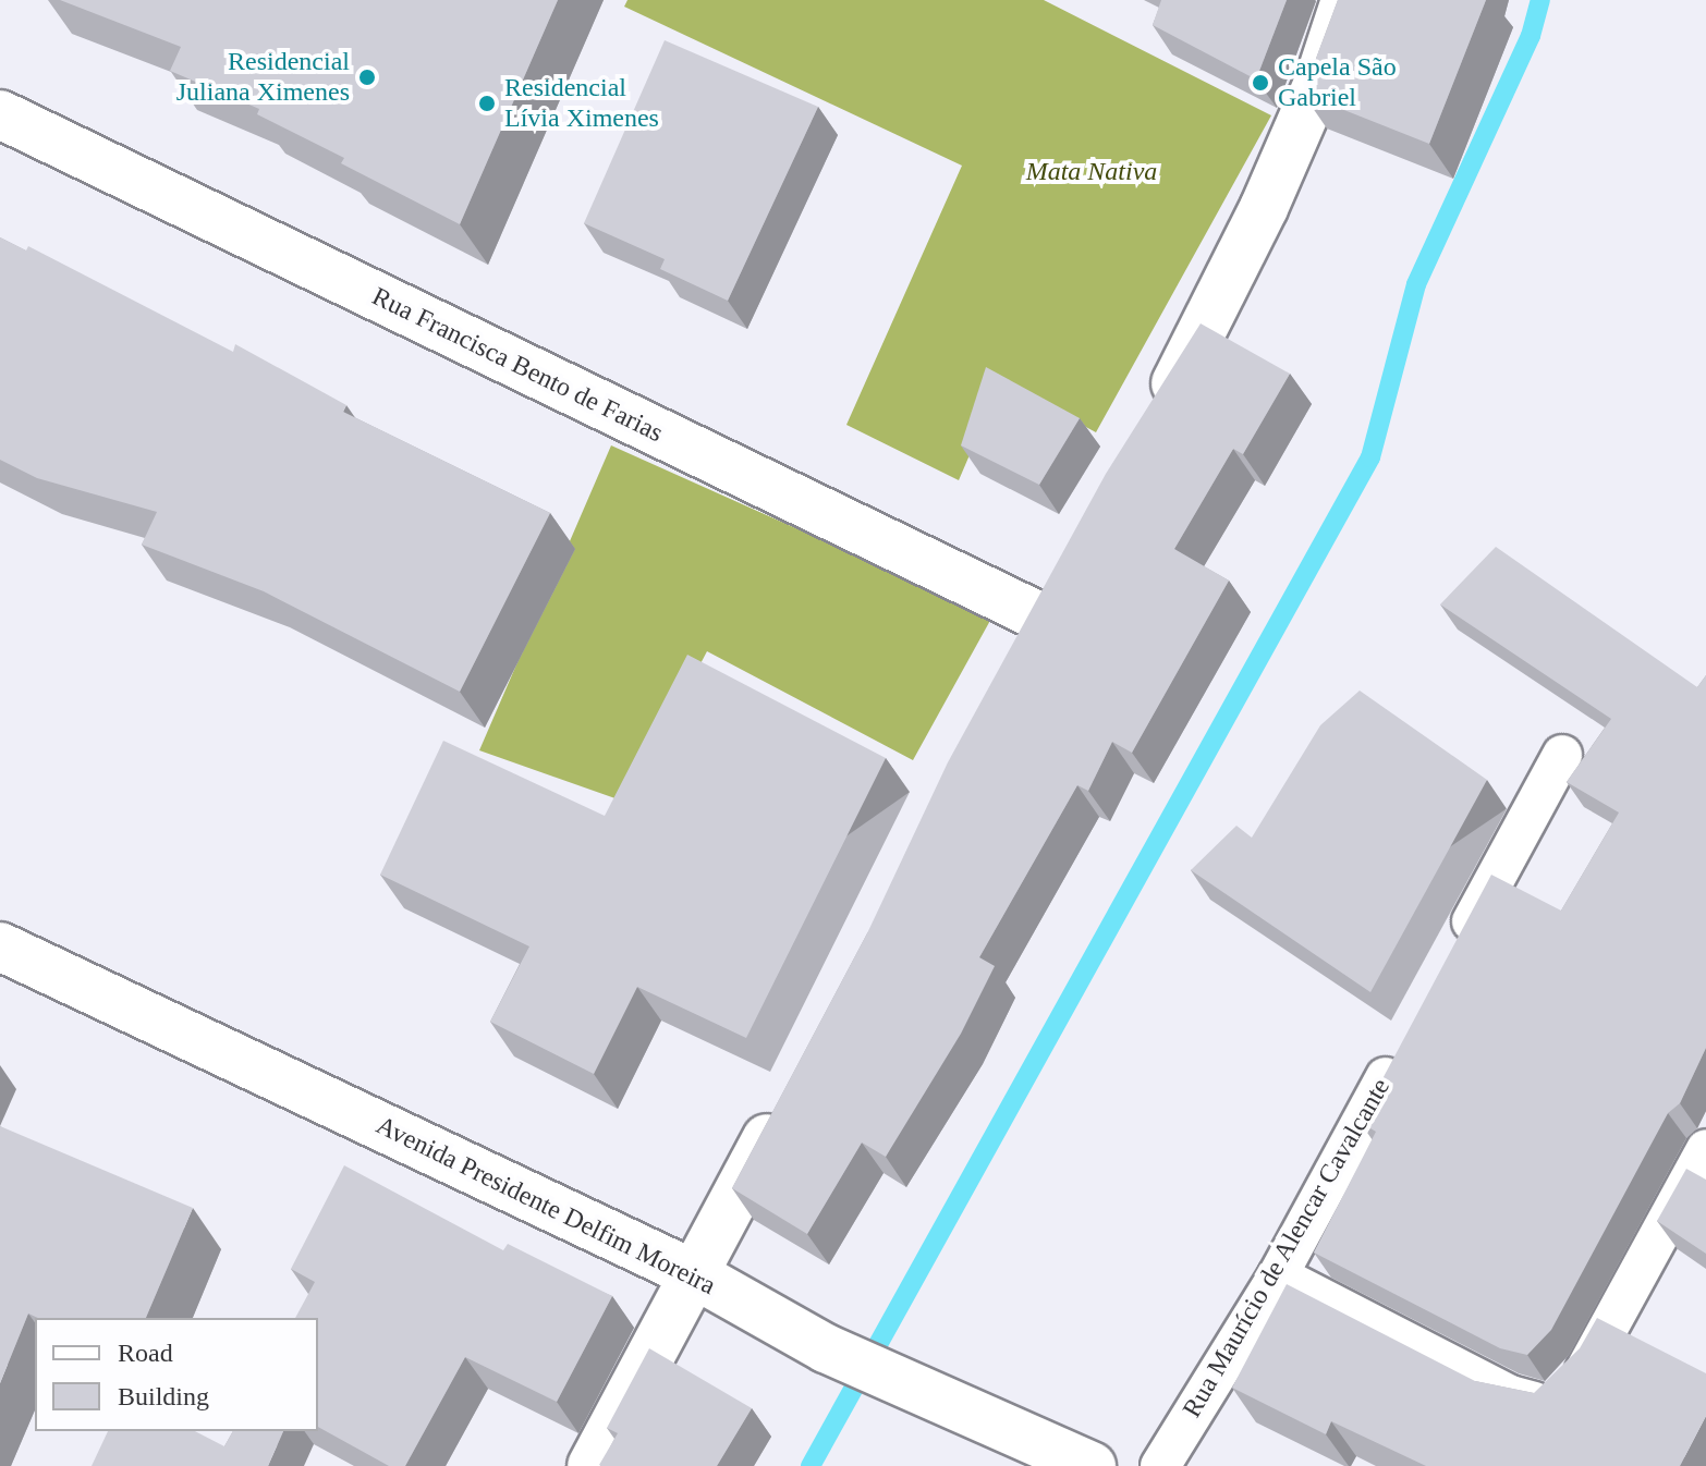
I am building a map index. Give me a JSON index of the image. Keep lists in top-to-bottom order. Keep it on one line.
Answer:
{"streets":{"street":["Rua Francisca Bento de Farias","Avenida Presidente Delfim Moreira"],"lane":["Rua Maurício de Alencar Cavalcante"]},"parks":["Mata Nativa"],"places":["Residencial Juliana Ximenes","Capela São Gabriel","Residencial Lívia Ximenes"],"legend":["Road","Building"]}
